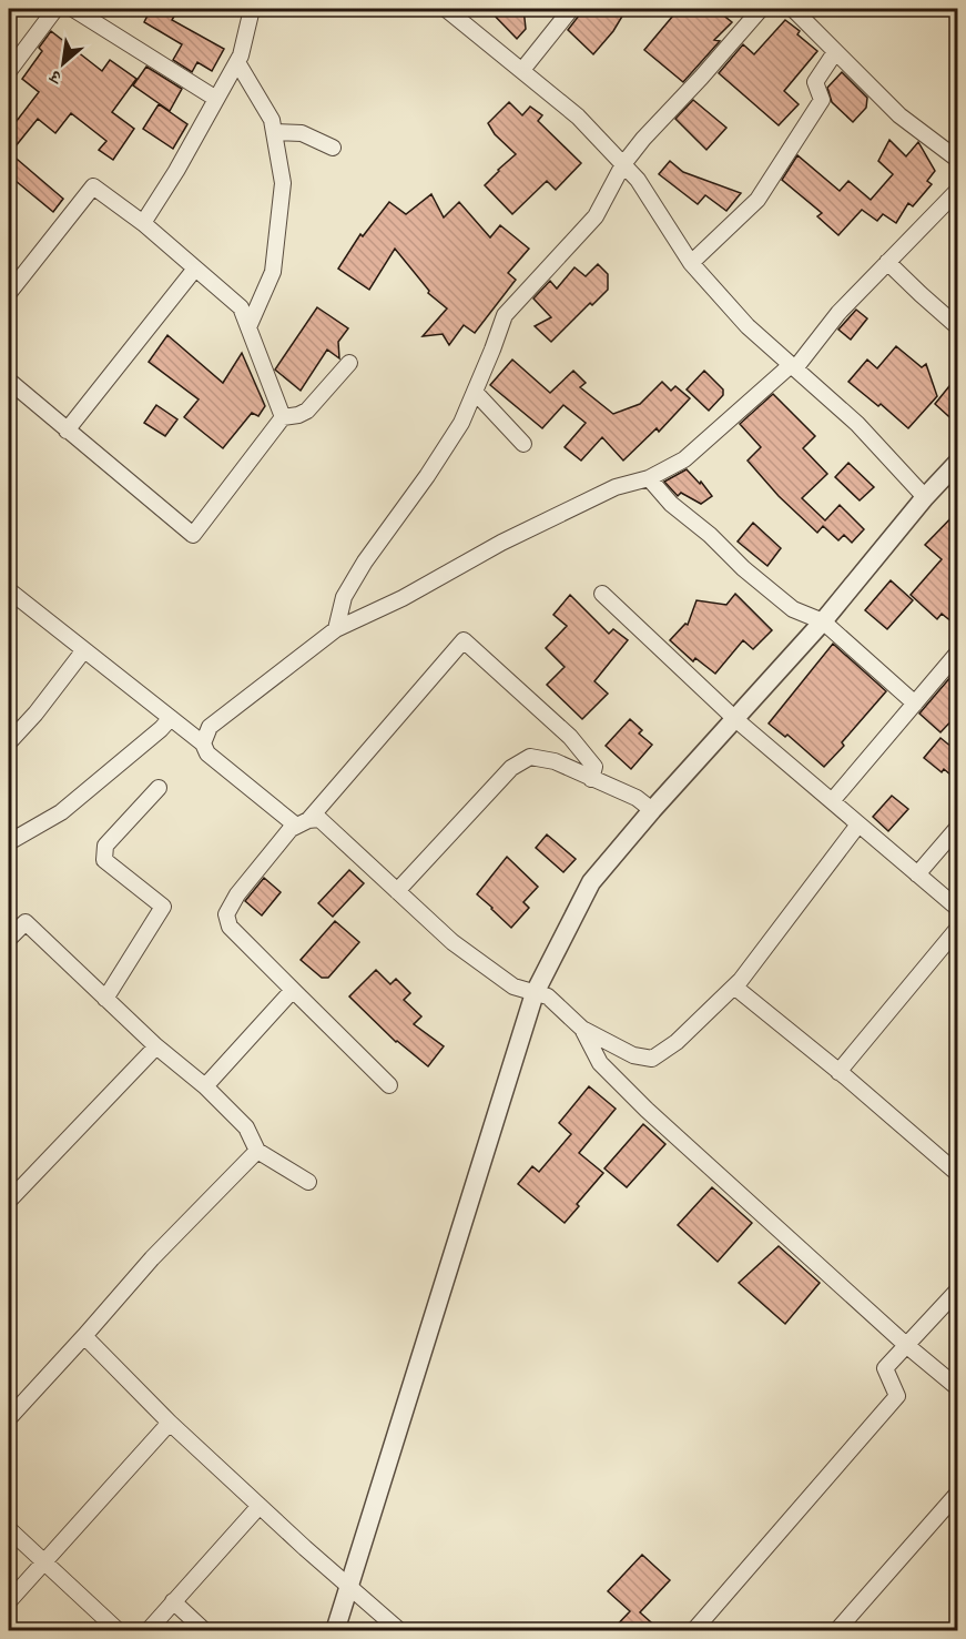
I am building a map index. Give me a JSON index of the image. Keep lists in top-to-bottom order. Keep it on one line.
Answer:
{"north":"bottom left"}
